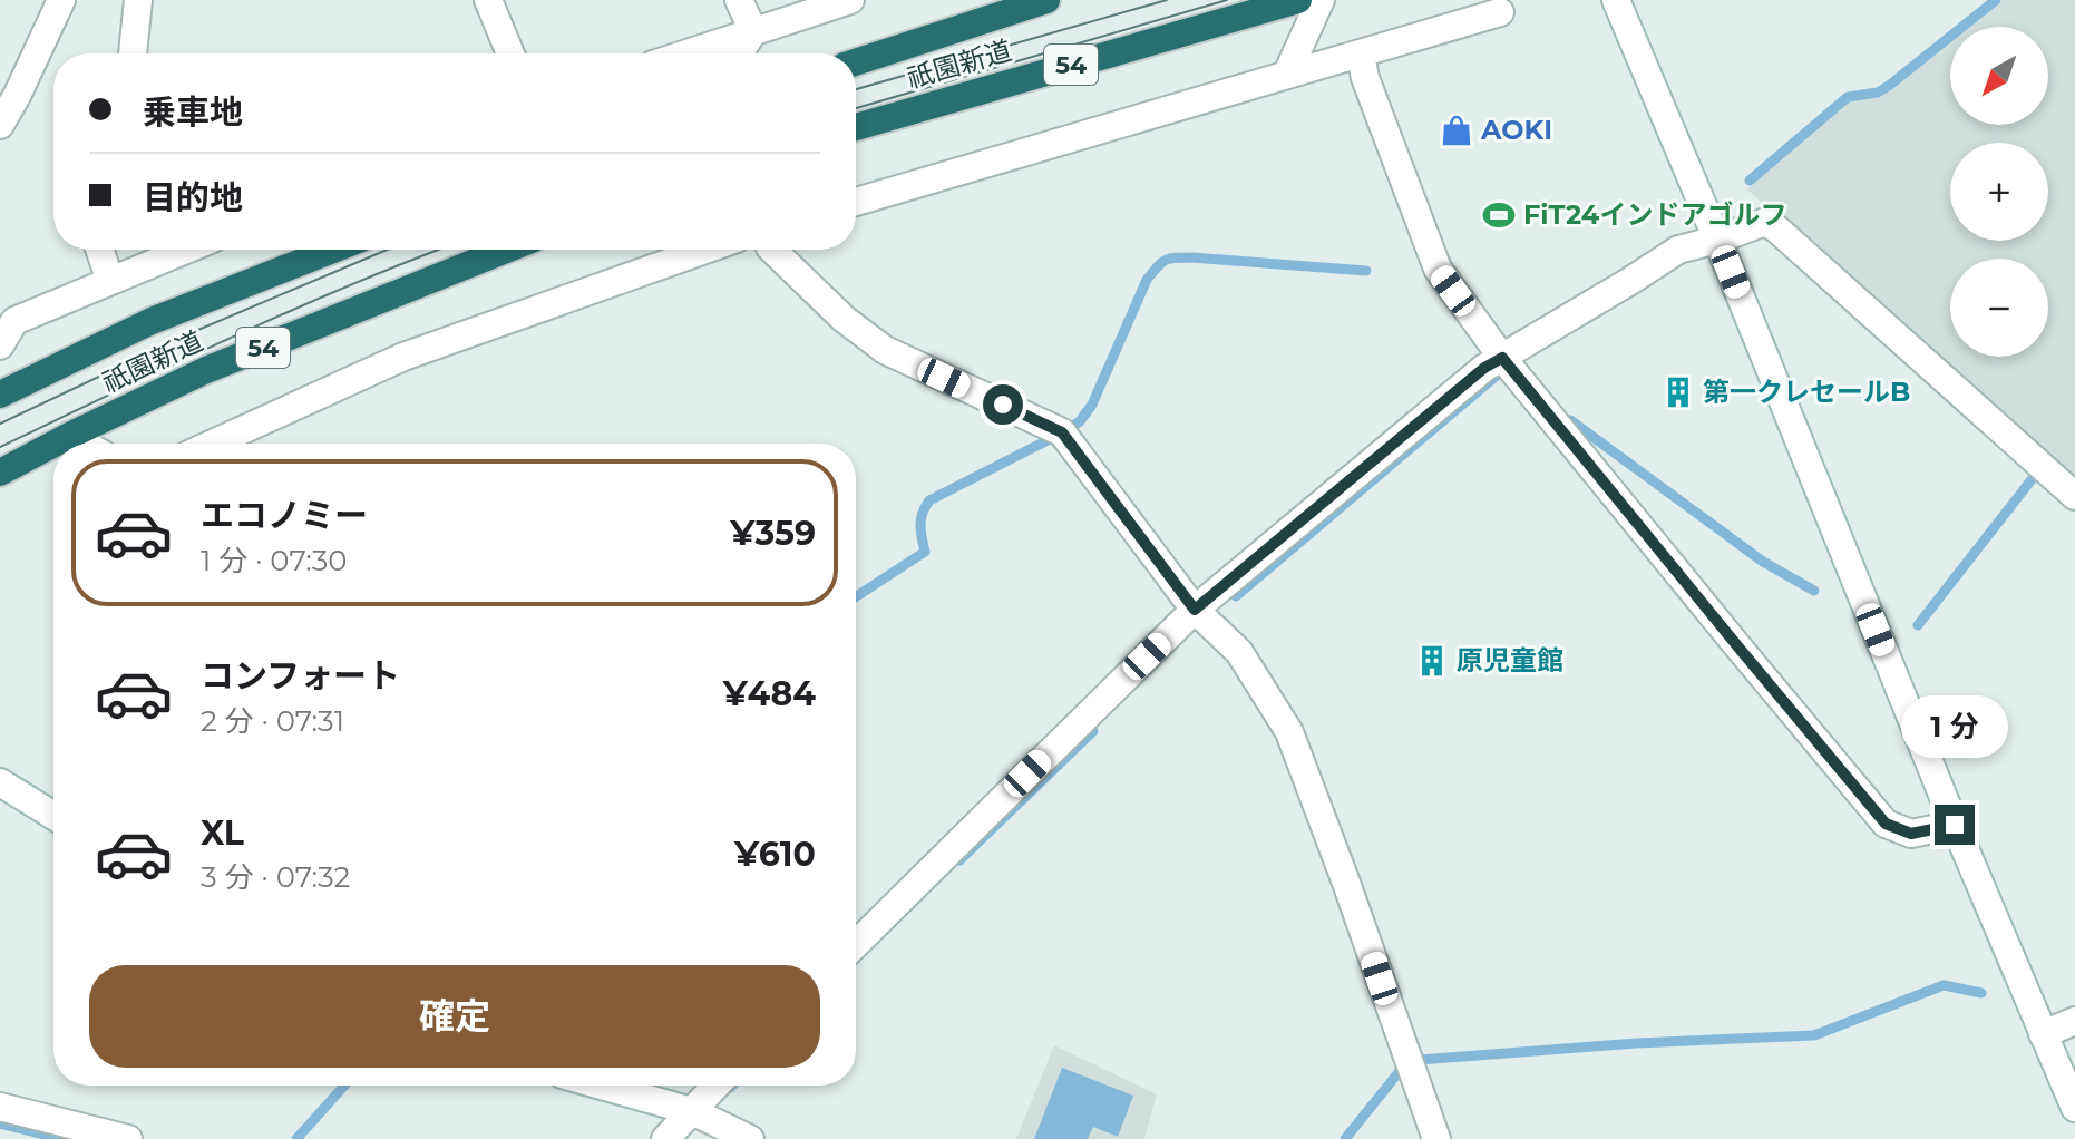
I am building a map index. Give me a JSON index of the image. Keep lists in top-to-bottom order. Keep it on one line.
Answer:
{"streets":{"highway":["祇園新道","54"]},"places":{"shop":["AOKI"],"sports":["FiT24インドアゴルフ"],"building":["第一クレセールB","原児童館"]},"north":"bottom left","page":{"map_buttons":["+","−"],"banner":["乗車地","目的地"],"list":[{"name":"エコノミー","note":"1 分 · 07:30","value":"¥359"},{"name":"コンフォート","note":"2 分 · 07:31","value":"¥484"},{"name":"XL","note":"3 分 · 07:32","value":"¥610"}],"bubble":"1 分","buttons":"確定"}}
